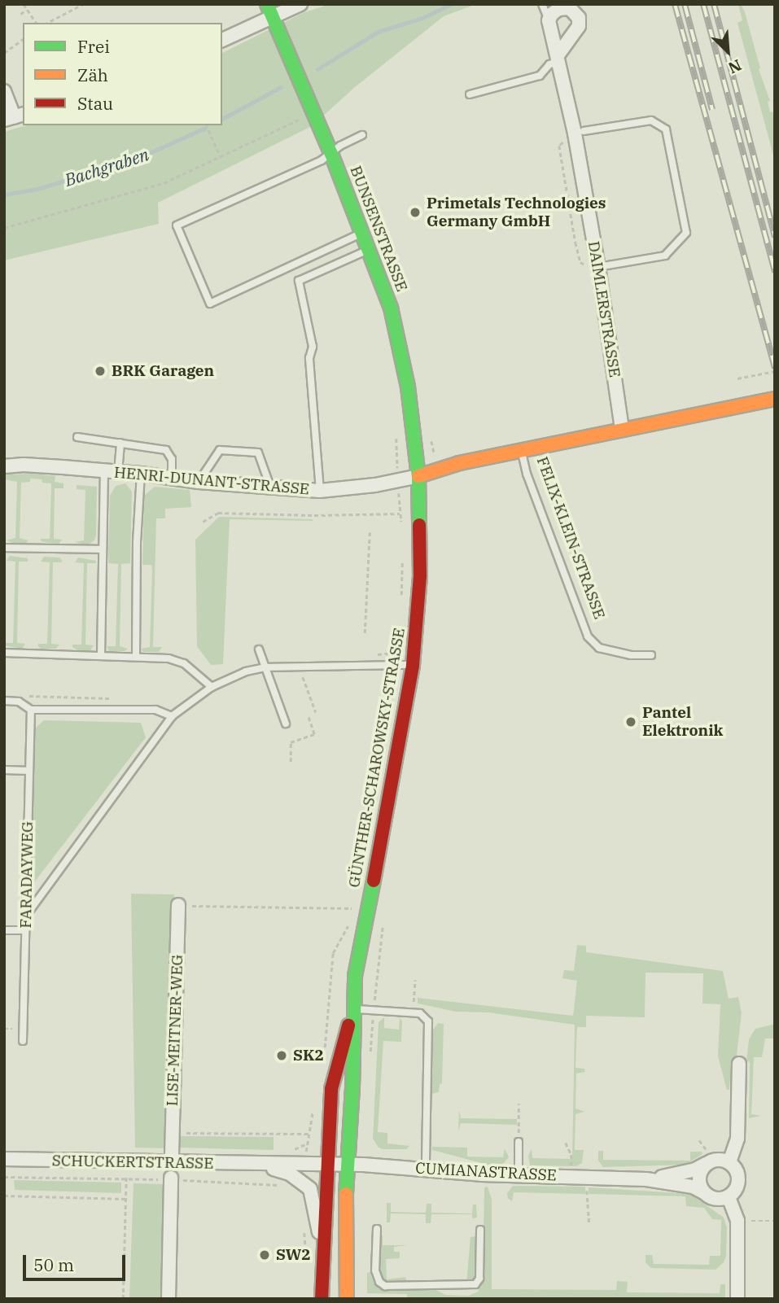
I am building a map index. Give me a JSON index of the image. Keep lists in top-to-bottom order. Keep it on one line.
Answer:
{"streets":{"street":["BUNSENSTRASSE","DAIMLERSTRASSE","HENRI-DUNANT-STRASSE","FELIX-KLEIN-STRASSE","GÜNTHER-SCHAROWSKY-STRASSE","LISE-MEITNER-WEG","SCHUCKERTSTRASSE","CUMIANASTRASSE"],"lane":["FARADAYWEG"]},"crossings":[["BUNSENSTRASSE","HENRI-DUNANT-STRASSE"],["BUNSENSTRASSE","FELIX-KLEIN-STRASSE"],["BUNSENSTRASSE","GÜNTHER-SCHAROWSKY-STRASSE"],["DAIMLERSTRASSE","FELIX-KLEIN-STRASSE"],["HENRI-DUNANT-STRASSE","FELIX-KLEIN-STRASSE"],["HENRI-DUNANT-STRASSE","GÜNTHER-SCHAROWSKY-STRASSE"],["FELIX-KLEIN-STRASSE","GÜNTHER-SCHAROWSKY-STRASSE"],["GÜNTHER-SCHAROWSKY-STRASSE","SCHUCKERTSTRASSE"],["GÜNTHER-SCHAROWSKY-STRASSE","CUMIANASTRASSE"],["SCHUCKERTSTRASSE","CUMIANASTRASSE"]],"water":["Bachgraben"],"places":["Primetals Technologies Germany GmbH","BRK Garagen","Pantel Elektronik","SK2","SW2"],"legend":["Frei","Zäh","Stau"],"scale_bar":"50 m","north":"bottom right"}
